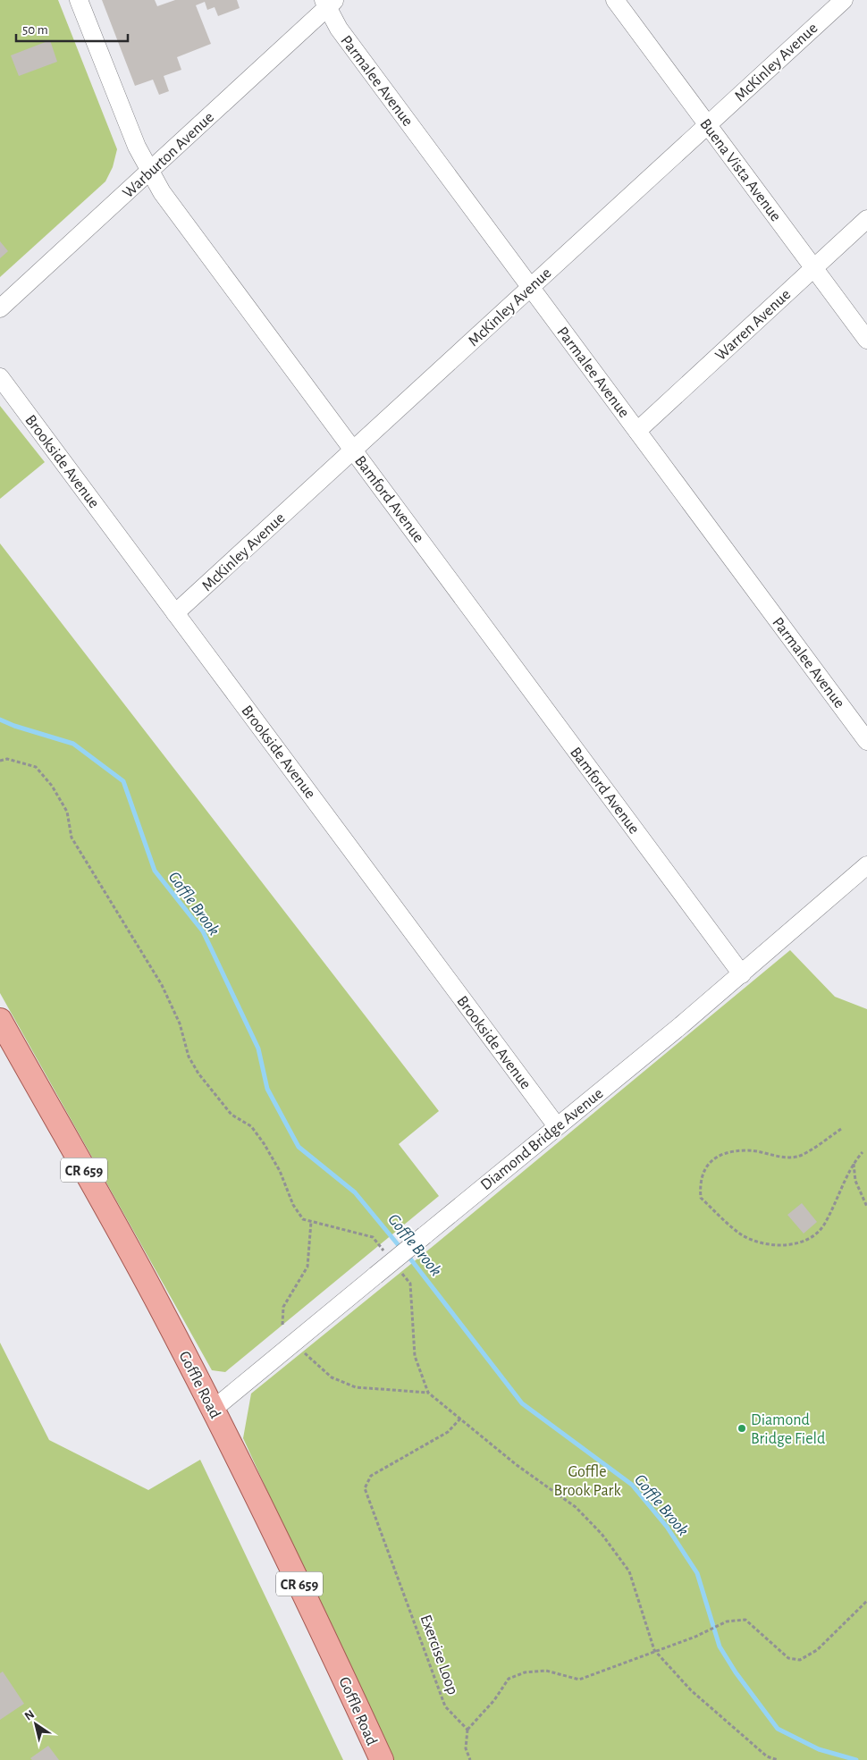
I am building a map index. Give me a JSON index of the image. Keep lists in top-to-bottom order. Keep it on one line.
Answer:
{"streets":{"main road":["CR 659","Goffle Road"],"street":["McKinley Avenue","Parmalee Avenue","Warburton Avenue","Buena Vista Avenue","Warren Avenue","Brookside Avenue","Bamford Avenue","Diamond Bridge Avenue"],"path":["Exercise Loop"]},"crossings":[["McKinley Avenue","Parmalee Avenue"],["McKinley Avenue","Buena Vista Avenue"],["McKinley Avenue","Brookside Avenue"],["McKinley Avenue","Bamford Avenue"],["Parmalee Avenue","Warburton Avenue"],["Parmalee Avenue","Warren Avenue"],["Warburton Avenue","Bamford Avenue"],["Buena Vista Avenue","Warren Avenue"],["Brookside Avenue","Diamond Bridge Avenue"],["Bamford Avenue","Diamond Bridge Avenue"],["Diamond Bridge Avenue","Goffle Road"]],"water":["Goffle Brook"],"parks":["Goffle Brook Park"],"places":["Diamond Bridge Field"],"scale_bar":"50 m","north":"top left"}
